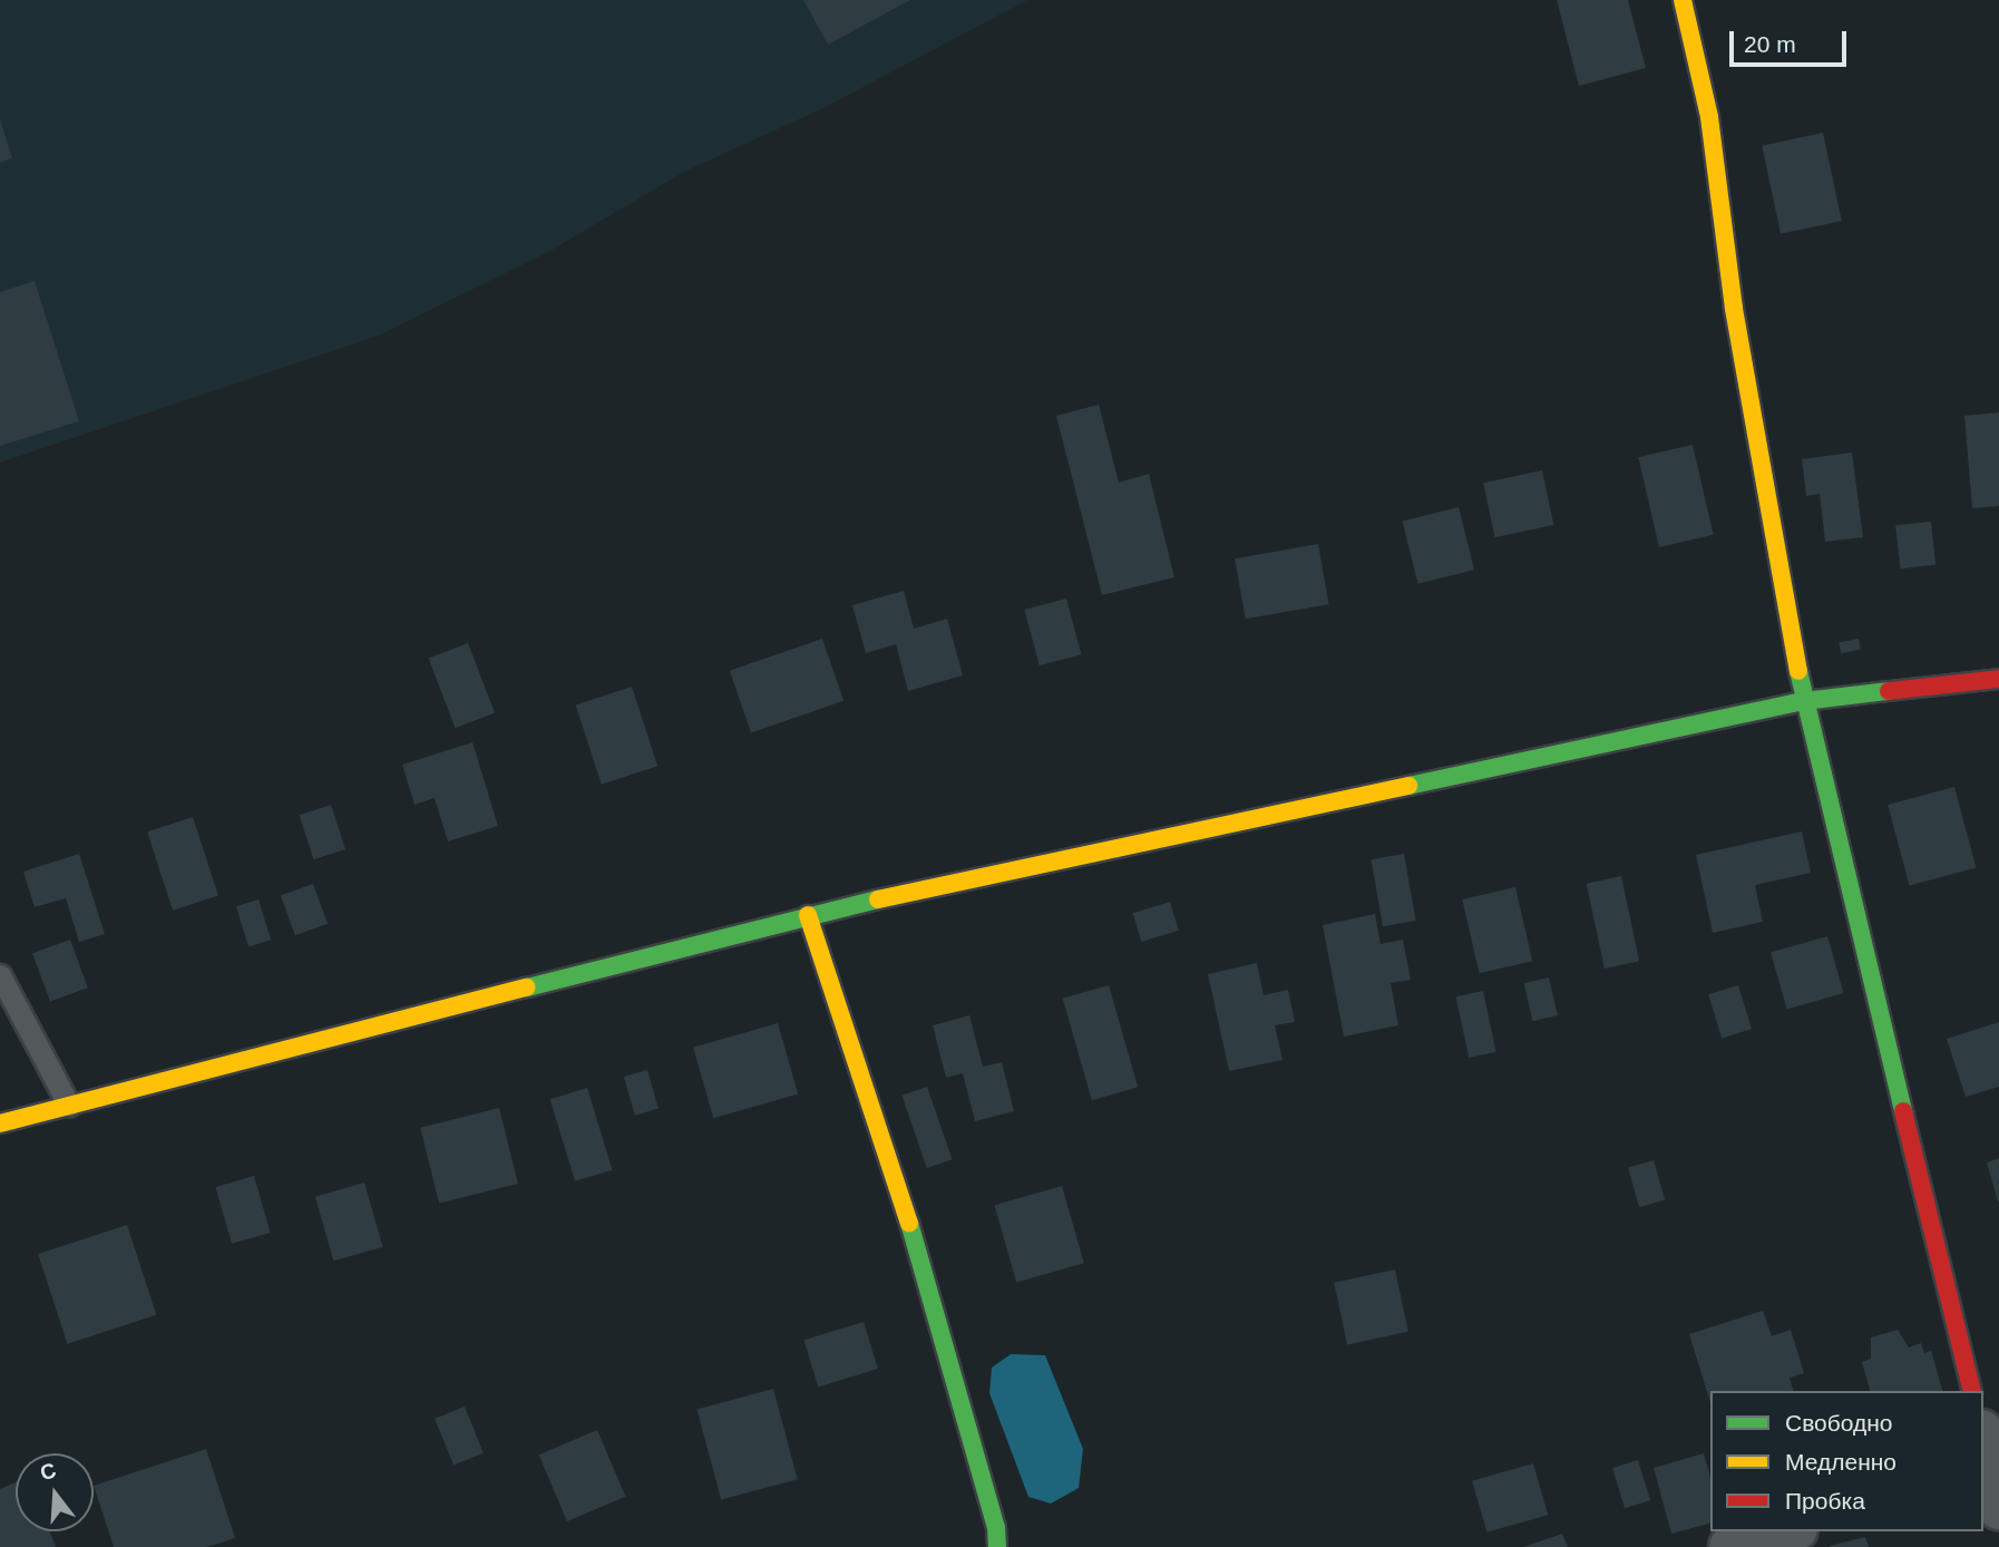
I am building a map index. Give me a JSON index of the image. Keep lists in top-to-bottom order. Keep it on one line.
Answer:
{"legend":["Свободно","Медленно","Пробка"],"scale_bar":"20 m","north":"top"}
